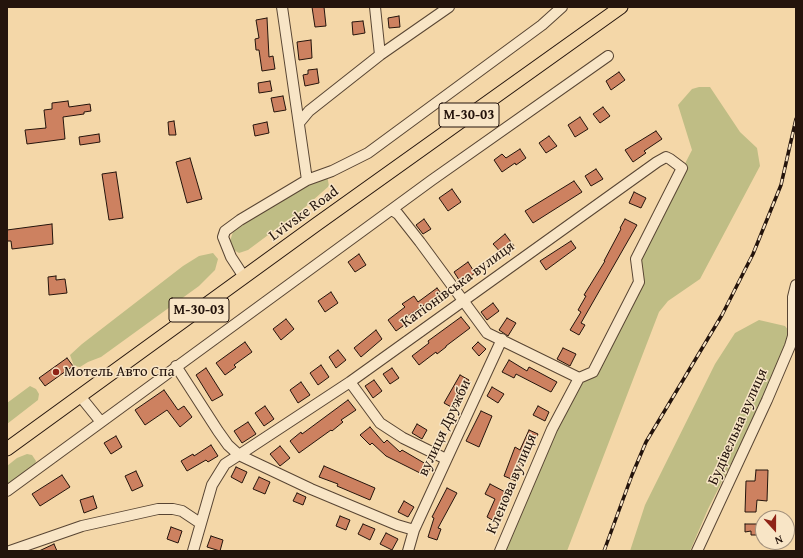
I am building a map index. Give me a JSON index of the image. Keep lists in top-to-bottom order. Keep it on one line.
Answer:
{"streets":{"main road":["М-30-03","Lvivske Road"],"street":["Катіонівська вулиця","Будівельна вулиця","вулиця Дружби","Кленова вулиця"]},"crossings":[["Катіонівська вулиця","Кленова вулиця"]],"places":["Мотель Авто Спа"],"north":"bottom"}
